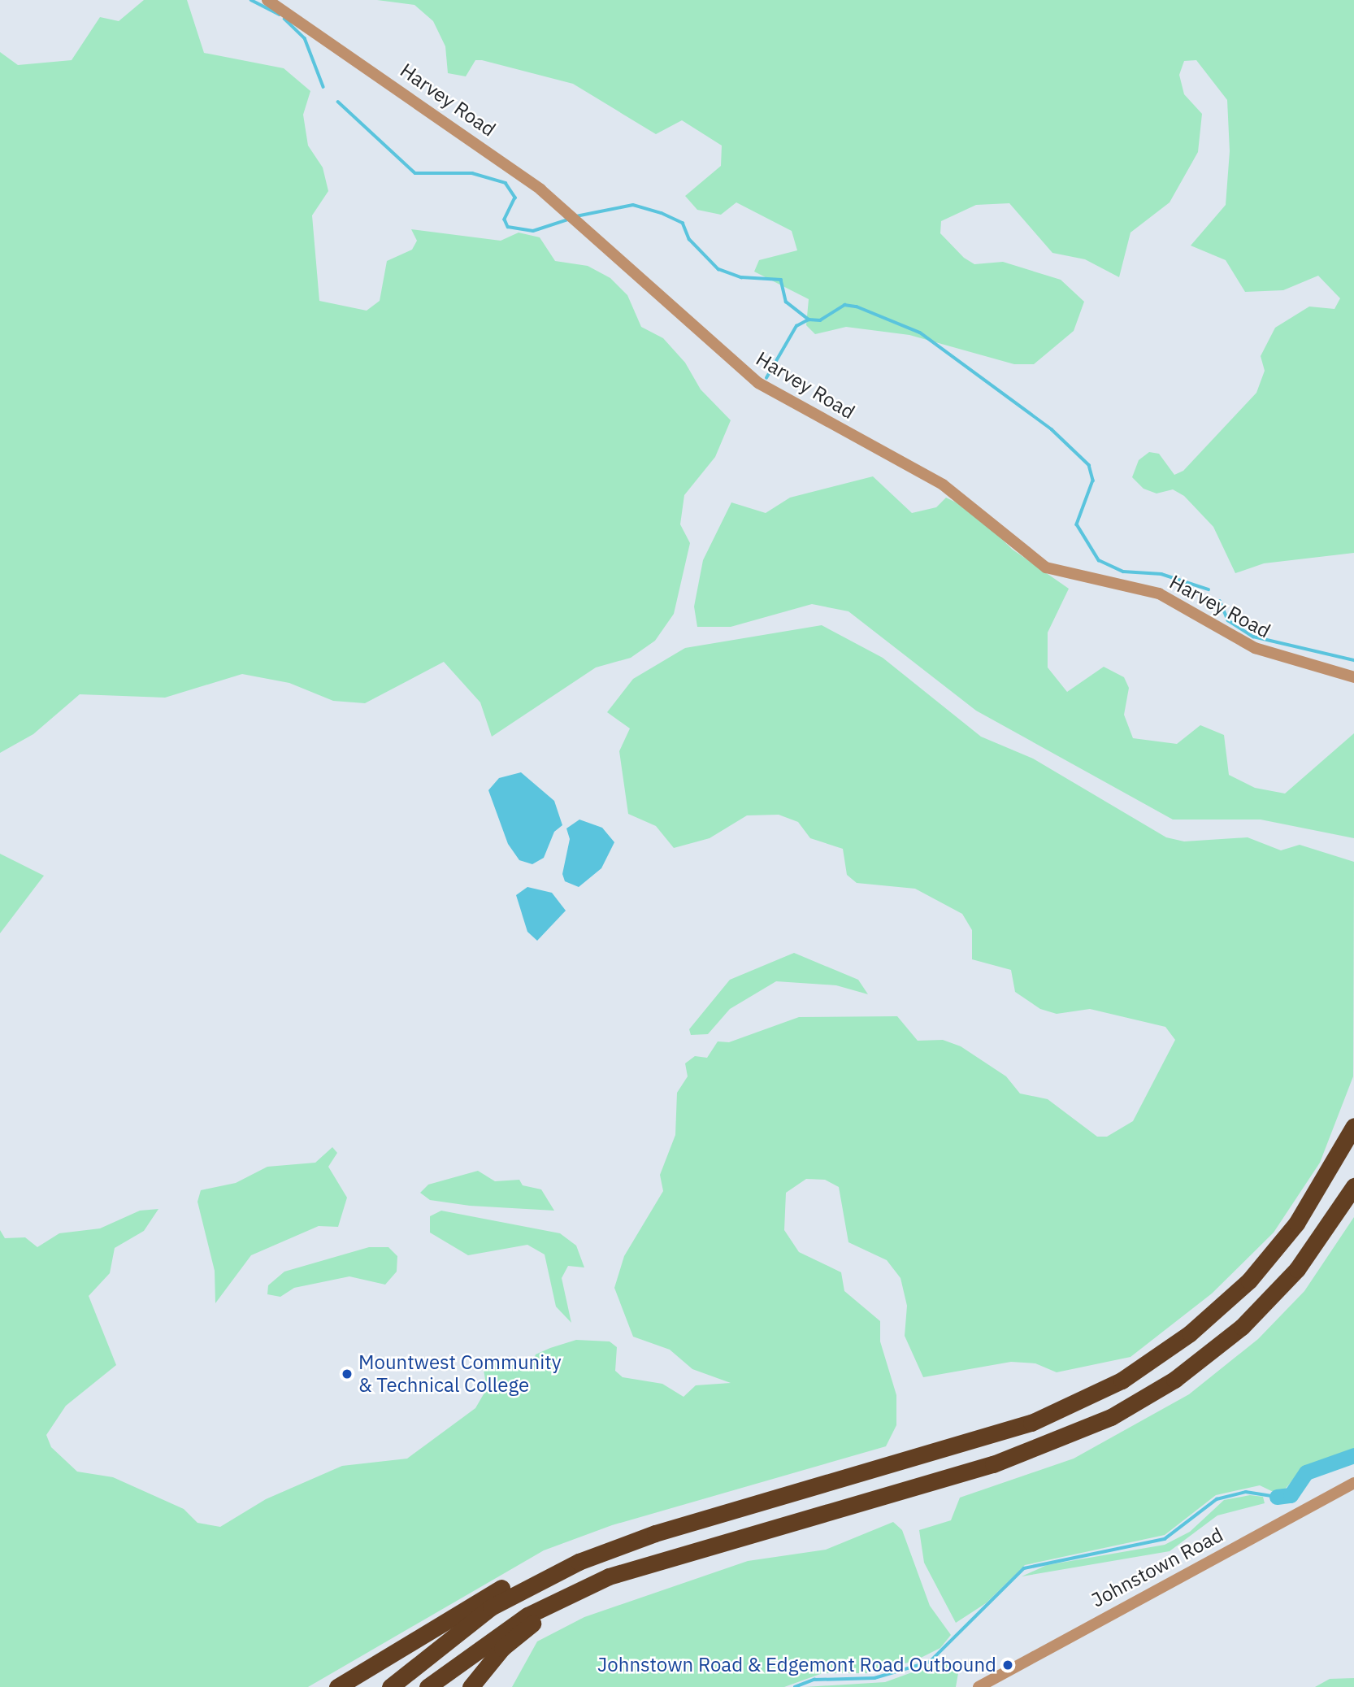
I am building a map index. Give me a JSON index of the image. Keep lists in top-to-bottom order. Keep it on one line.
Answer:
{"streets":{"street":["Harvey Road","Johnstown Road"]},"places":["Mountwest Community & Technical College","Johnstown Road & Edgemont Road Outbound"]}
